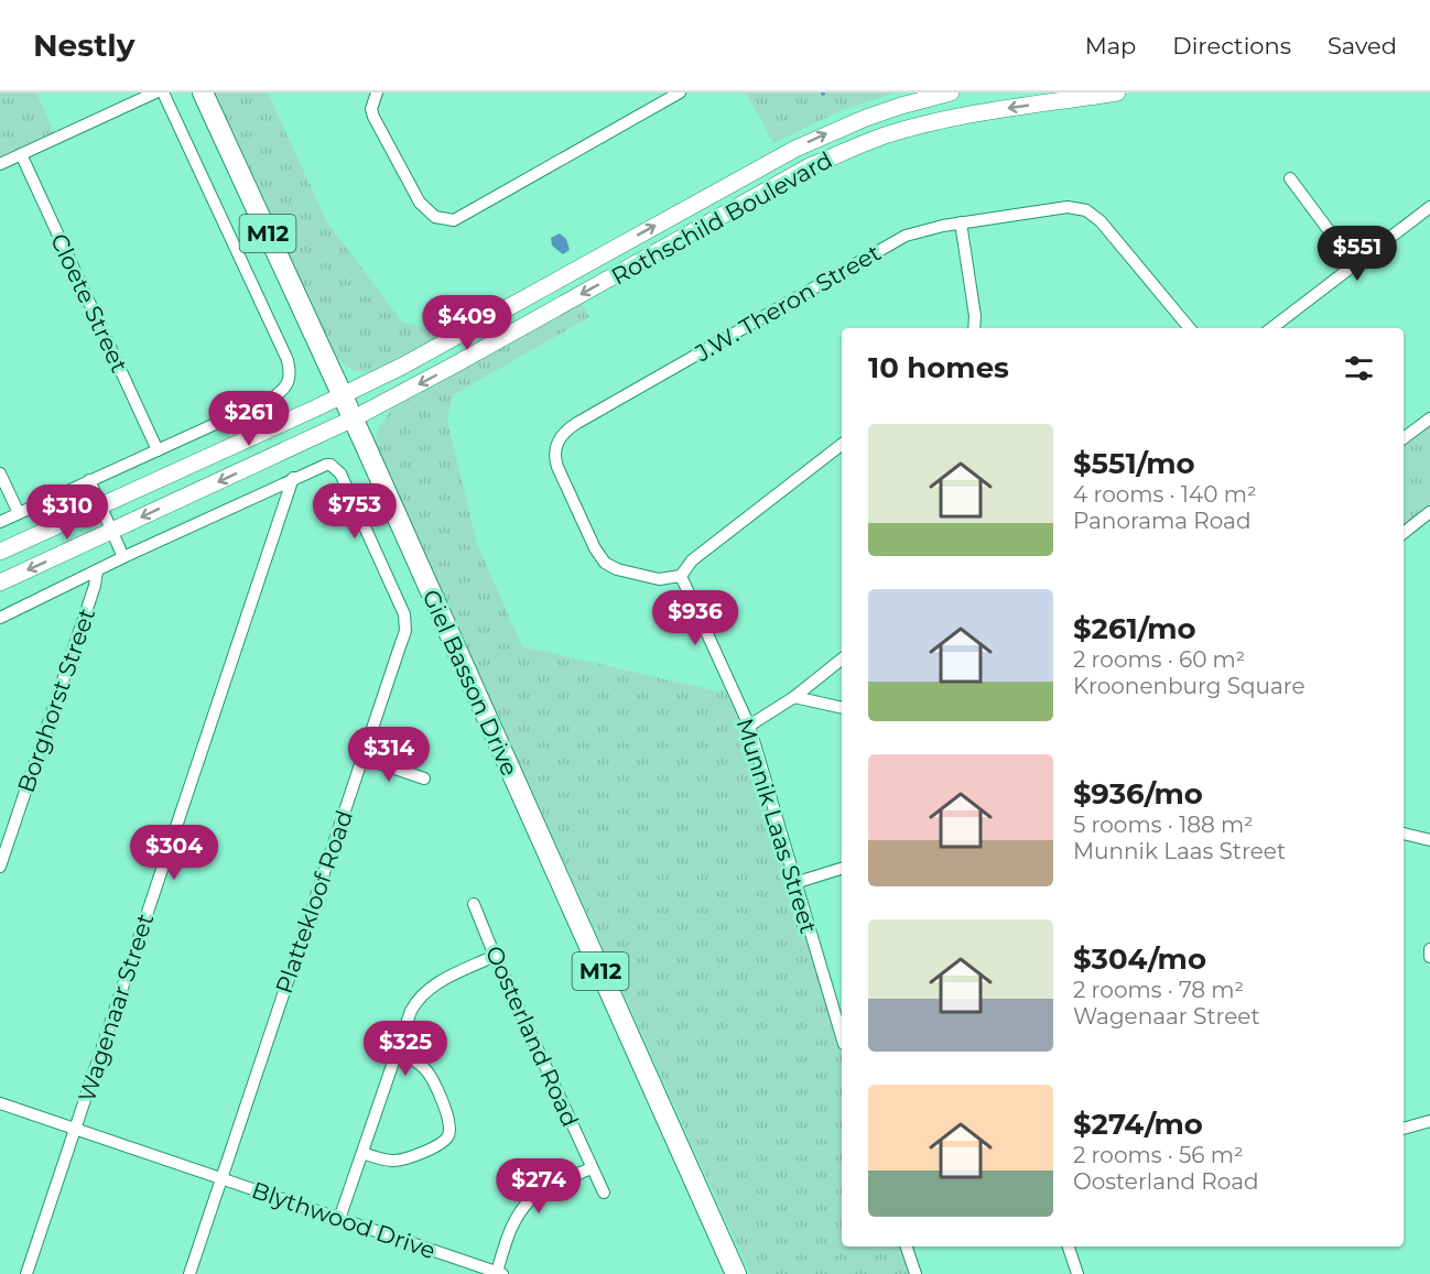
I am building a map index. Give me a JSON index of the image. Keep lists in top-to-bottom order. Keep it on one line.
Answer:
{"streets":{"main road":["M12","Giel Basson Drive"],"street":["Rothschild Boulevard","Cloete Street","J.W. Theron Street","Borghorst Street","Munnik Laas Street","Plattekloof Road","Wagenaar Street","Oosterland Road","Blythwood Drive"]},"crossings":[["Rothschild Boulevard","Giel Basson Drive"],["J.W. Theron Street","Munnik Laas Street"],["Plattekloof Road","Wagenaar Street"],["Plattekloof Road","Blythwood Drive"],["Wagenaar Street","Blythwood Drive"]],"page":{"header":"Nestly","nav":["Map","Directions","Saved"],"price":["$551","$409","$261","$753","$310","$936","$314","$304","$325","$274"],"heading":"10 homes","list":[{"name":"$551/mo","note":"4 rooms · 140 m² · Panorama Road"},{"name":"$261/mo","note":"2 rooms · 60 m² · Kroonenburg Square"},{"name":"$936/mo","note":"5 rooms · 188 m² · Munnik Laas Street"},{"name":"$304/mo","note":"2 rooms · 78 m² · Wagenaar Street"},{"name":"$274/mo","note":"2 rooms · 56 m² · Oosterland Road"}]}}
